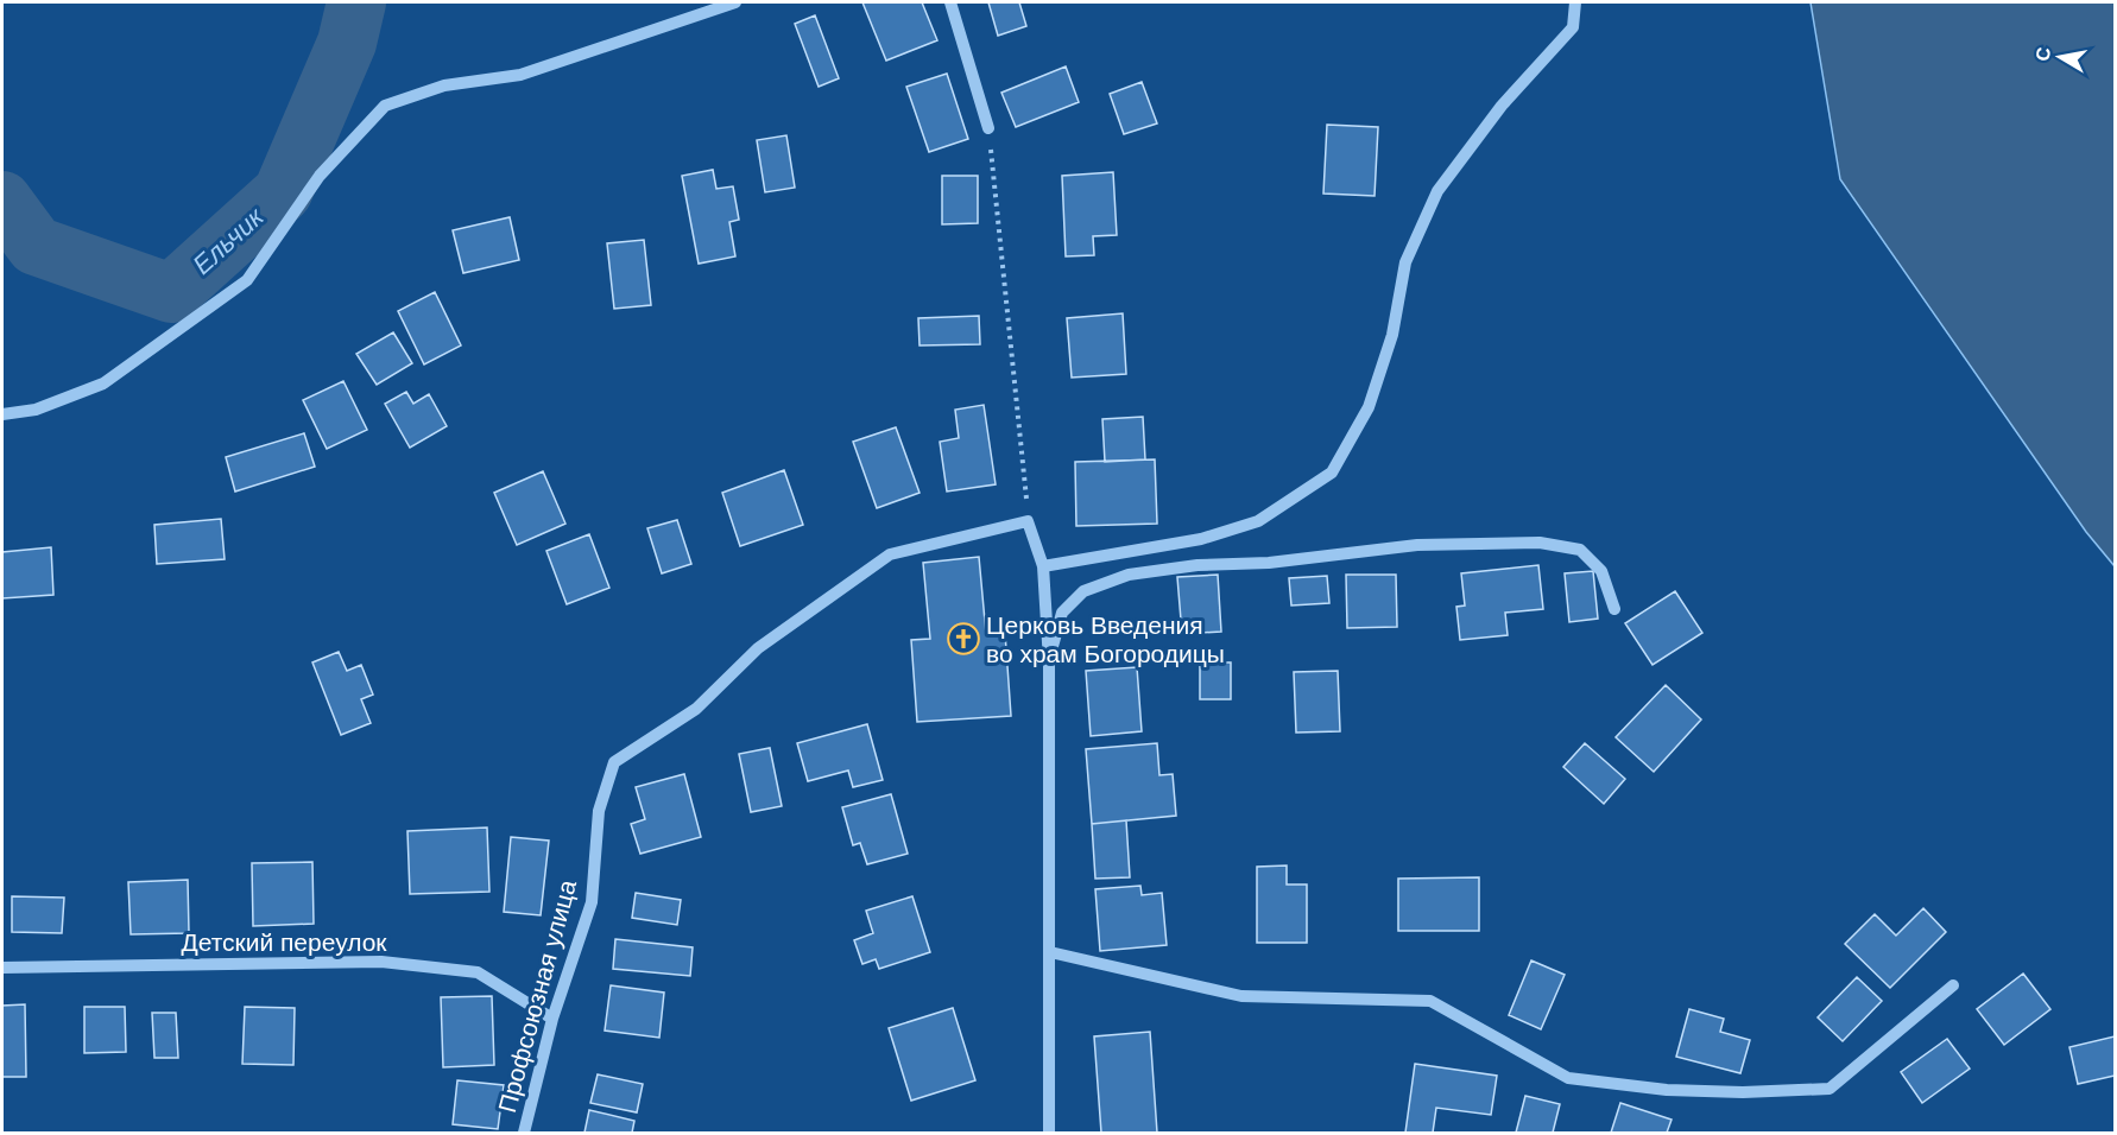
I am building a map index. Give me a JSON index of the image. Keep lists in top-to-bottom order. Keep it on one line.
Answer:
{"streets":{"street":["Детский переулок","Профсоюзная улица"]},"crossings":[["Детский переулок","Профсоюзная улица"]],"water":["Ельчик"],"places":{"church":["Церковь Введения во храм Богородицы"]},"north":"left"}
